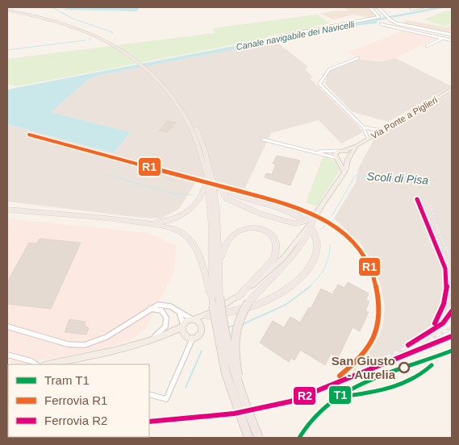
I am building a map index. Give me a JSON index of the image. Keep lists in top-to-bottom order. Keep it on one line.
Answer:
{"streets":{"main road":["Via Ponte a Piglieri"]},"water":["Canale navigabile dei Navicelli","Scoli di Pisa"],"places":["San Giusto - Aurelia"],"lines":["rail line R1","rail line R2","tram line T1"],"legend":["Tram T1","Ferrovia R1","Ferrovia R2"]}
